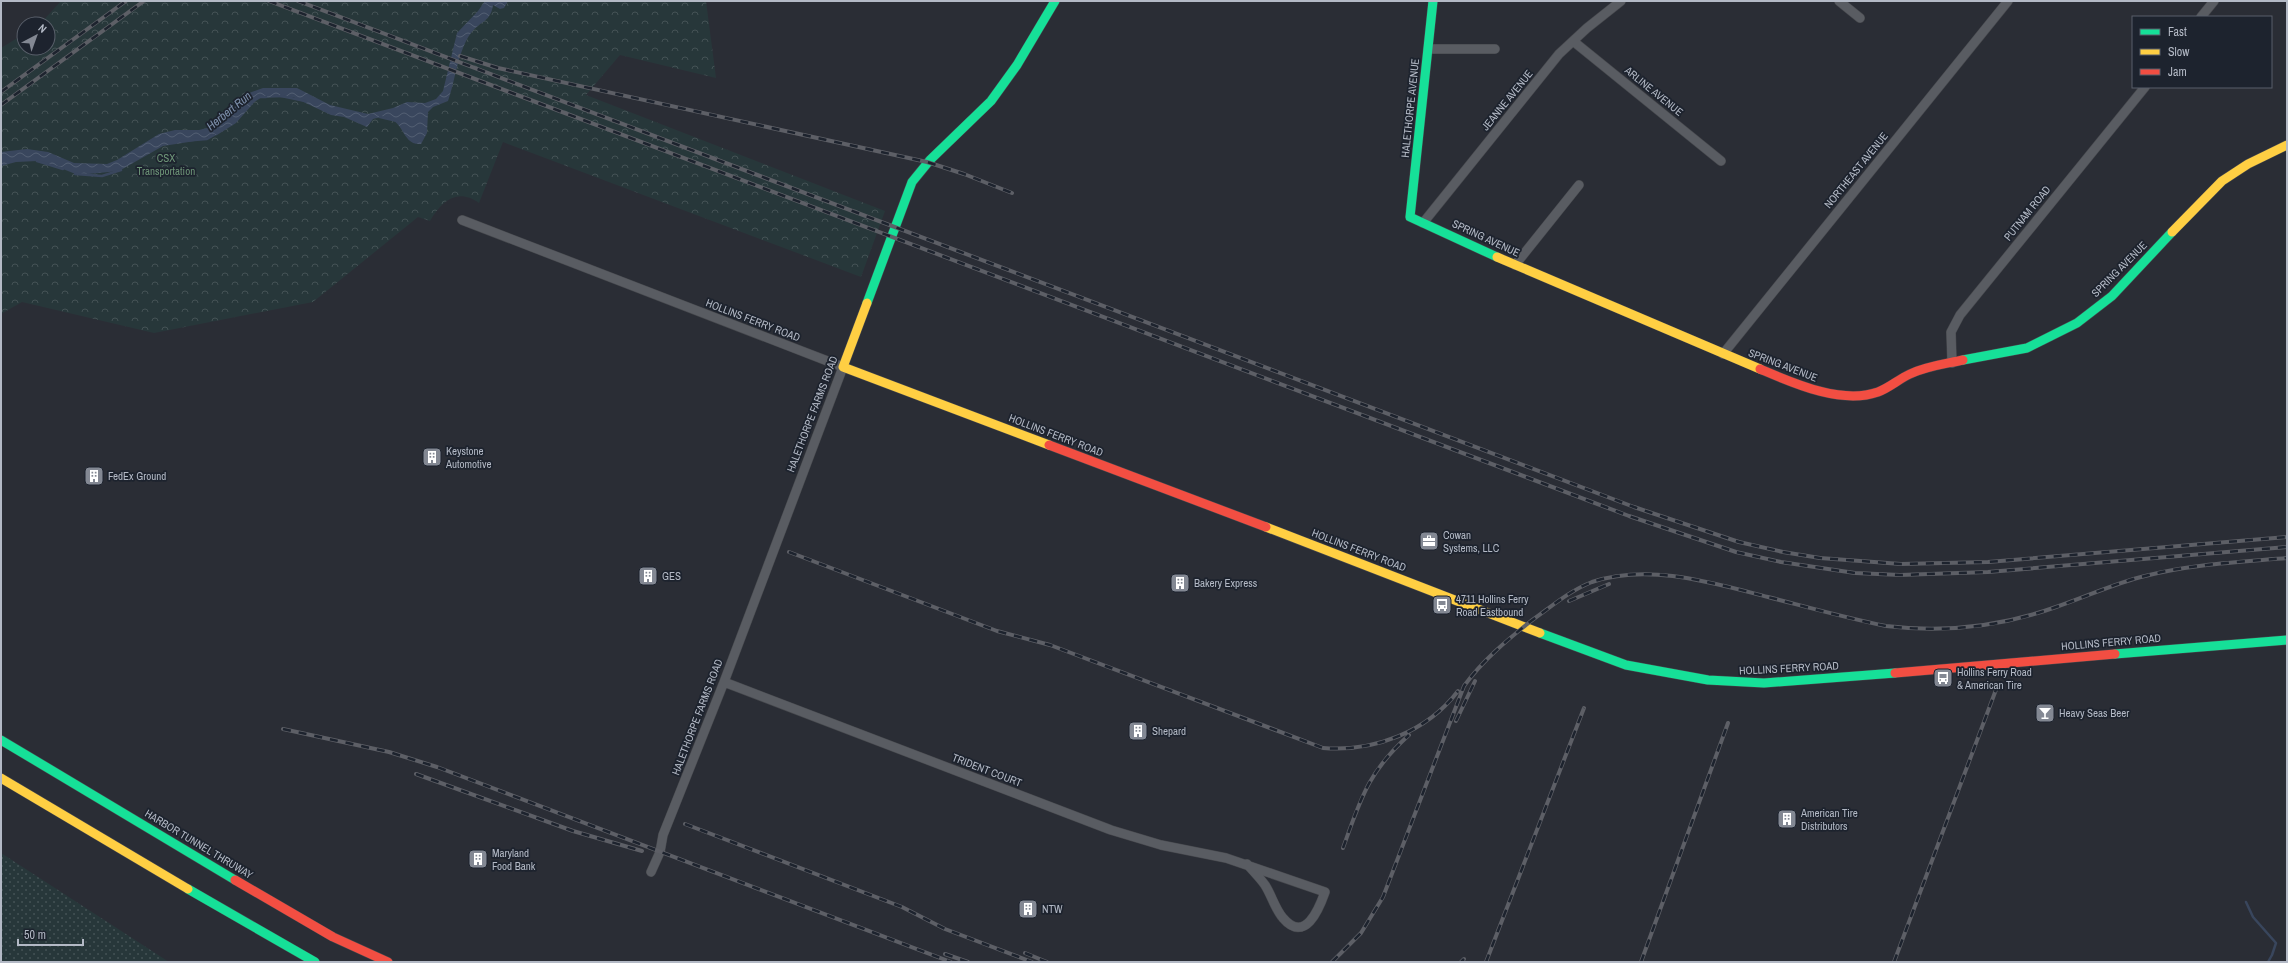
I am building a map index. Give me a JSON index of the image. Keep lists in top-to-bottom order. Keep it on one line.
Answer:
{"streets":{"main road":["HALETHORPE AVENUE","SPRING AVENUE","HOLLINS FERRY ROAD","HALETHORPE FARMS ROAD","HARBOR TUNNEL THRUWAY"],"street":["ARLINE AVENUE","JEANNE AVENUE","NORTHEAST AVENUE","PUTNAM ROAD","TRIDENT COURT"]},"crossings":[["ARLINE AVENUE","JEANNE AVENUE"],["JEANNE AVENUE","SPRING AVENUE"],["HALETHORPE AVENUE","SPRING AVENUE"],["NORTHEAST AVENUE","SPRING AVENUE"],["PUTNAM ROAD","SPRING AVENUE"],["HOLLINS FERRY ROAD","HALETHORPE FARMS ROAD"],["HALETHORPE FARMS ROAD","TRIDENT COURT"]],"water":["Herbert Run"],"parks":["CSX Transportation"],"places":{"building":["Keystone Automotive","FedEx Ground","GES","Bakery Express","Shepard","American Tire Distributors","Maryland Food Bank","NTW"],"office":["Cowan Systems, LLC"],"bus stop":["4711 Hollins Ferry Road Eastbound","Hollins Ferry Road & American Tire"],"bar":["Heavy Seas Beer"]},"legend":["Fast","Slow","Jam"],"scale_bar":"50 m","north":"top right"}
